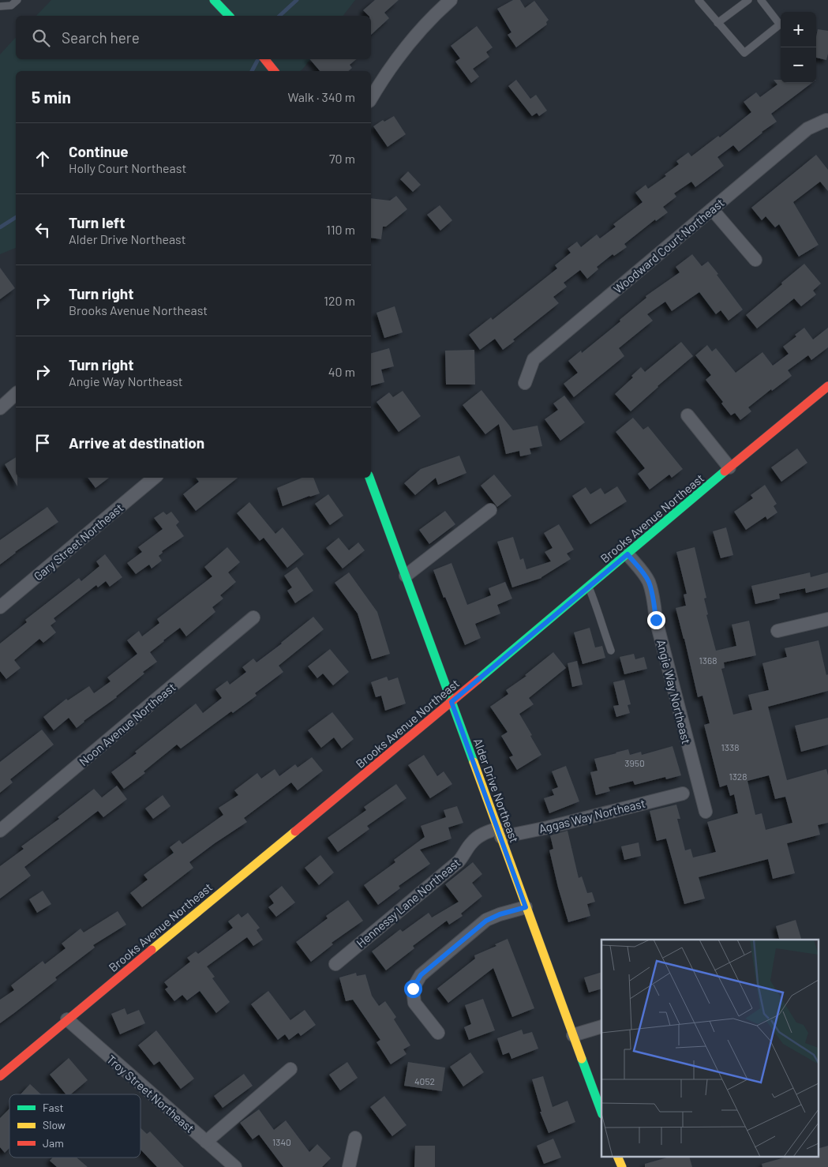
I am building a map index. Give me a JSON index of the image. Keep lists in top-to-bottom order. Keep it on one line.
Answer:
{"streets":{"street":["Woodward Court Northeast","Brooks Avenue Northeast","Gary Street Northeast","Angie Way Northeast","Noon Avenue Northeast","Alder Drive Northeast","Aggas Way Northeast","Hennessy Lane Northeast","Troy Street Northeast"]},"crossings":[["Brooks Avenue Northeast","Angie Way Northeast"],["Brooks Avenue Northeast","Alder Drive Northeast"],["Brooks Avenue Northeast","Troy Street Northeast"],["Alder Drive Northeast","Aggas Way Northeast"],["Alder Drive Northeast","Hennessy Lane Northeast"],["Aggas Way Northeast","Hennessy Lane Northeast"]],"house_numbers":["1368","1338","3950","1328","4052","1340"],"legend":["Fast","Slow","Jam"],"page":{"map_buttons":["+","−"],"search":"Search here","heading":["5 min","Walk · 340 m"],"list":[["Continue","Holly Court Northeast","70 m"],["Turn left","Alder Drive Northeast","110 m"],["Turn right","Brooks Avenue Northeast","120 m"],["Turn right","Angie Way Northeast","40 m"],"Arrive at destination"]}}
